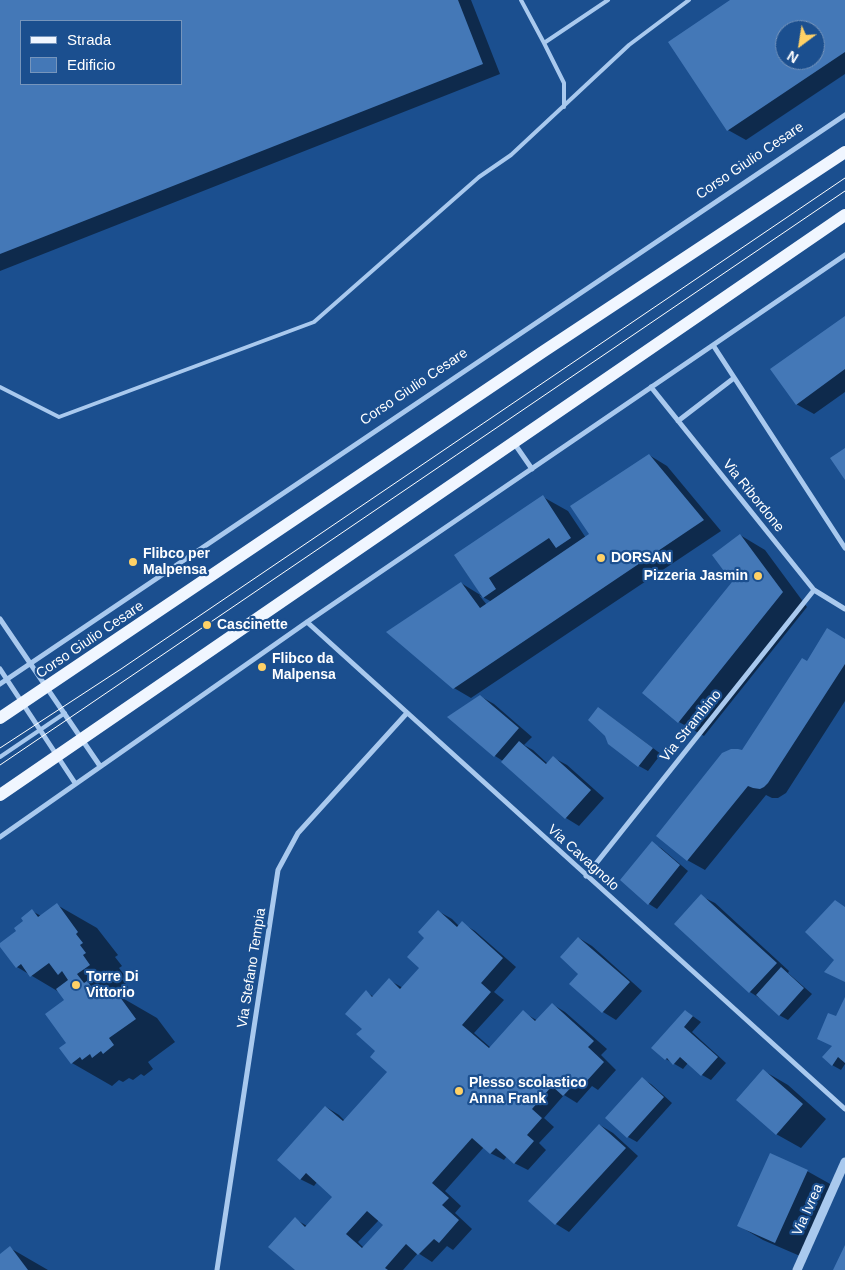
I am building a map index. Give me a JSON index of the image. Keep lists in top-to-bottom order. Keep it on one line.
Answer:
{"streets":{"main road":["Corso Giulio Cesare"],"street":["Via Ribordone","Via Strambino","Via Cavagnolo","Via Stefano Tempia","Via Ivrea"]},"crossings":[["Via Ribordone","Via Strambino"],["Via Strambino","Via Cavagnolo"],["Via Cavagnolo","Via Stefano Tempia"]],"places":["DORSAN","Flibco per Malpensa","Pizzeria Jasmin","Cascinette","Flibco da Malpensa","Torre Di Vittorio","Plesso scolastico Anna Frank"],"legend":["Strada","Edificio"],"north":"bottom left"}
